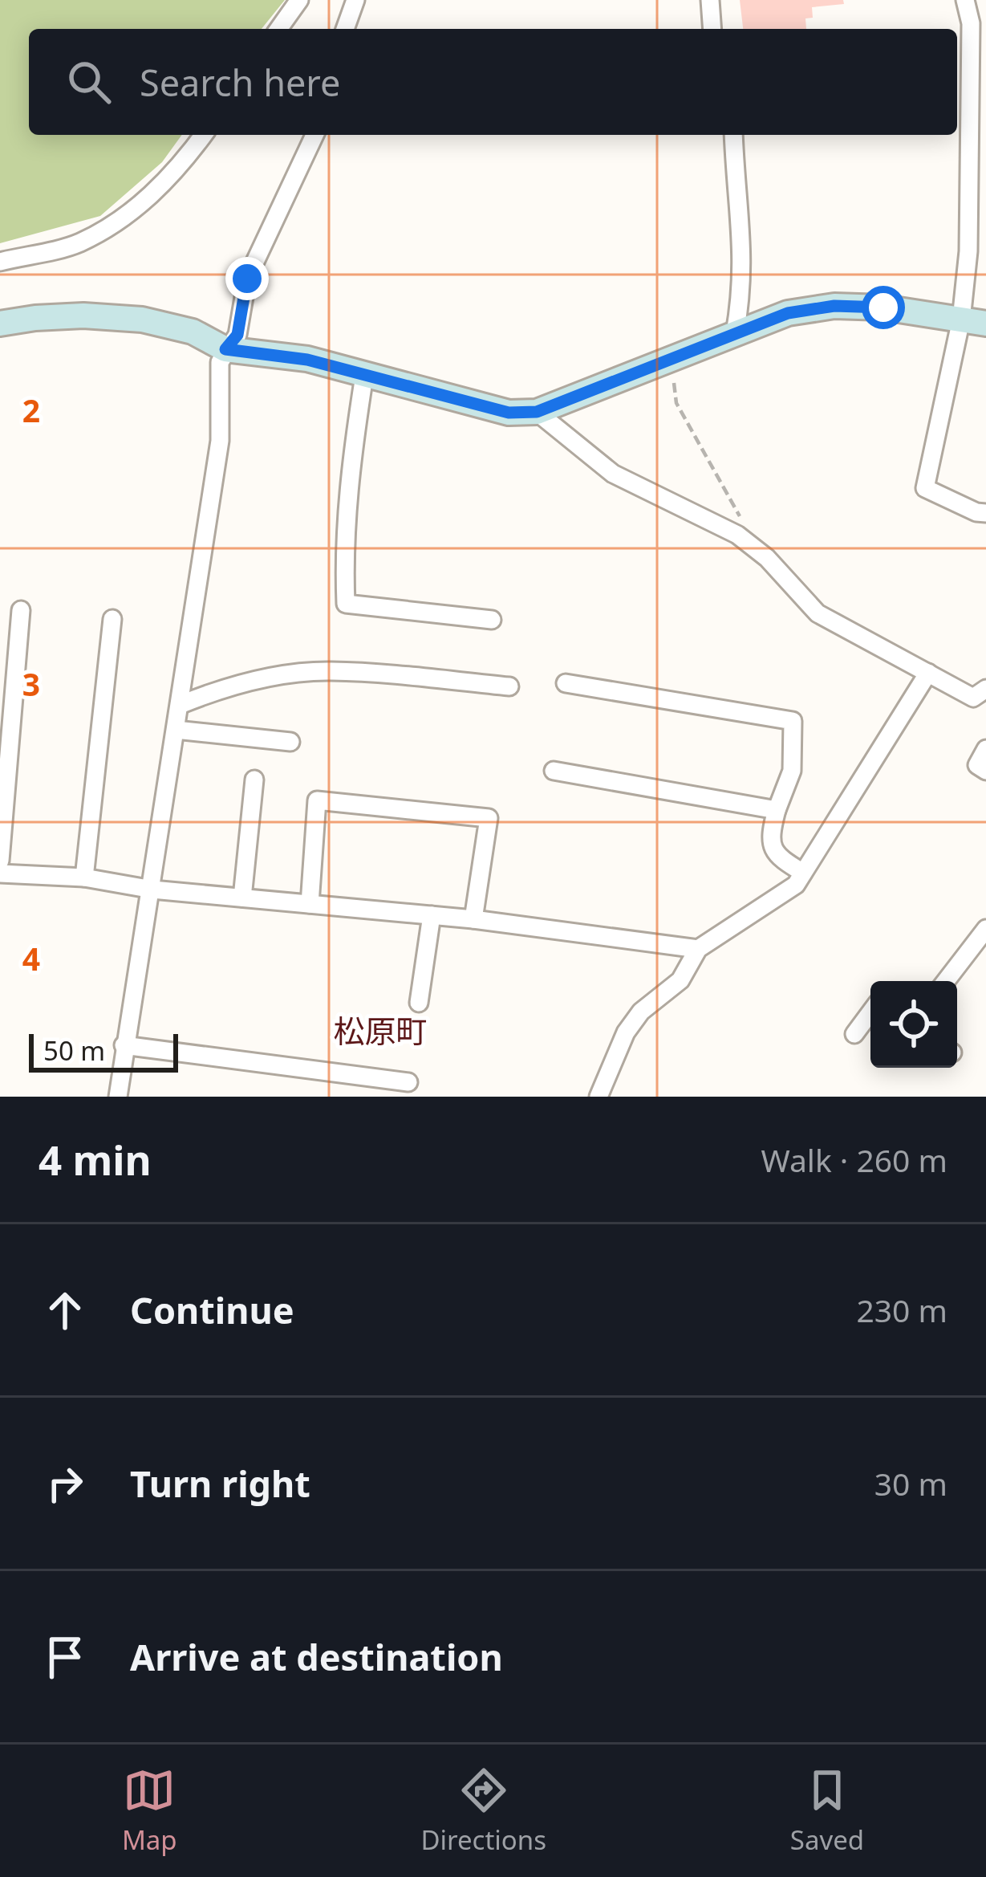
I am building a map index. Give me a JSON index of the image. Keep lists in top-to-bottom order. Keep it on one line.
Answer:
{"districts":["松原町"],"scale_bar":"50 m","page":{"search":"Search here","scale":"50 m","heading":["4 min","Walk · 260 m"],"list":[["Continue","230 m"],["Turn right","30 m"],"Arrive at destination"],"nav":["Map","Directions","Saved"]},"grid":{"rows":["2","3","4"]}}
